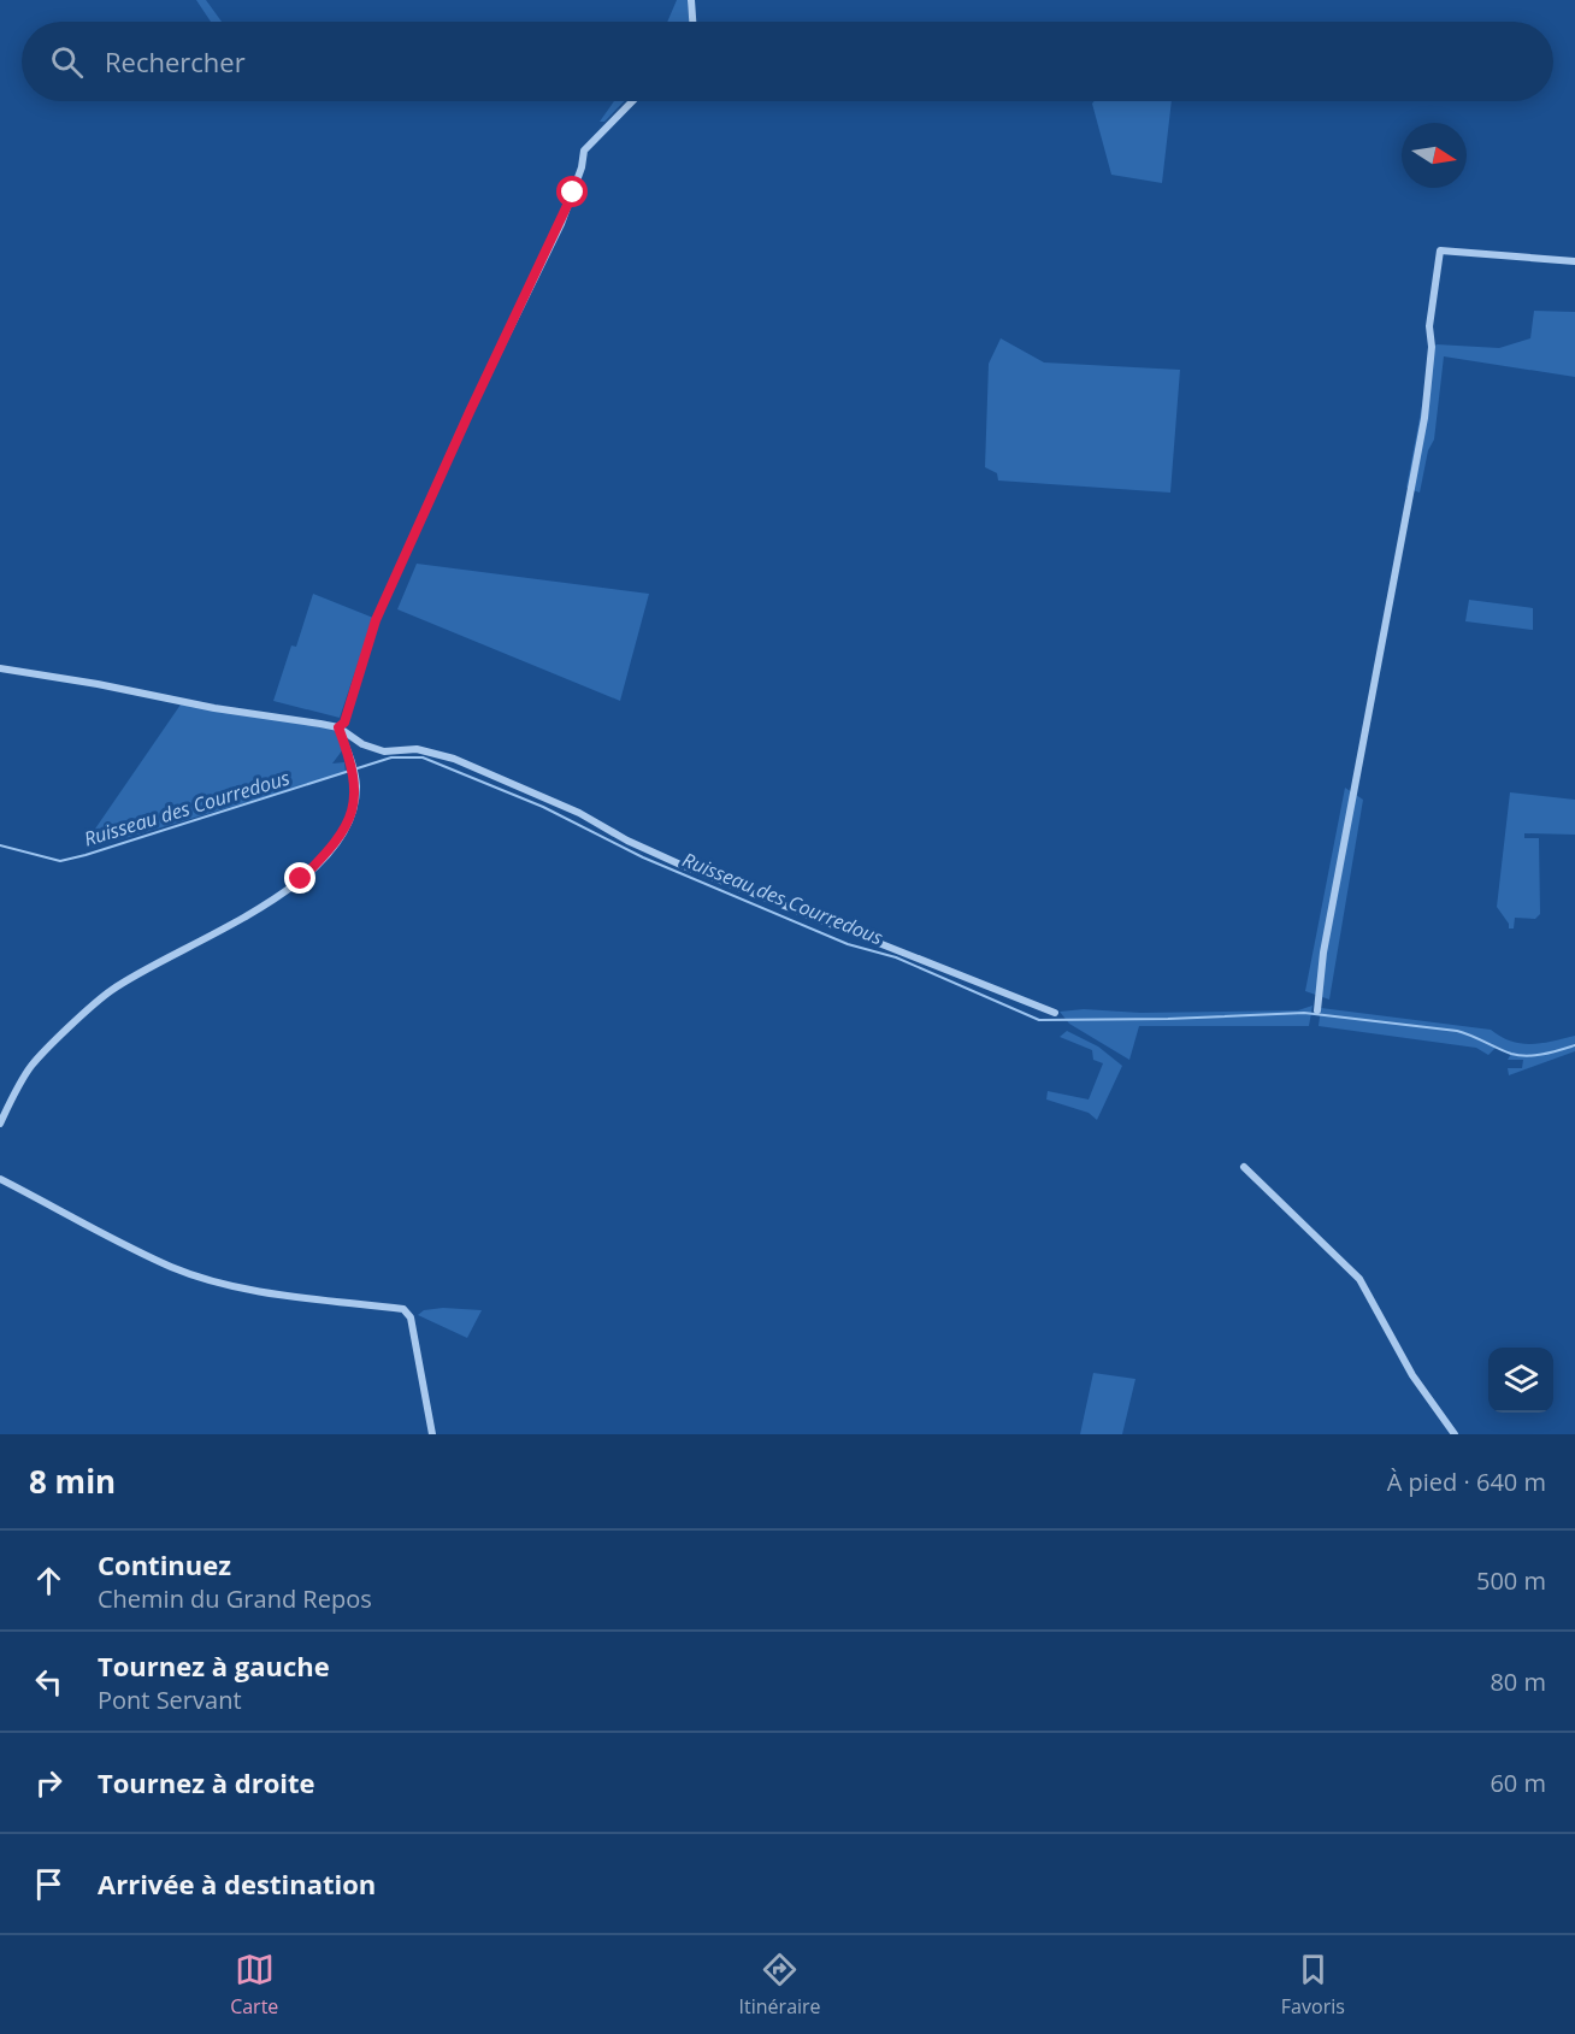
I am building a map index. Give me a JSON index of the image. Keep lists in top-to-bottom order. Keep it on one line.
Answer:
{"water":["Ruisseau des Courredous"],"north":"right","page":{"search":"Rechercher","heading":["8 min","À pied · 640 m"],"list":[["Continuez","Chemin du Grand Repos","500 m"],["Tournez à gauche","Pont Servant","80 m"],["Tournez à droite","60 m"],"Arrivée à destination"],"nav":["Carte","Itinéraire","Favoris"]}}
